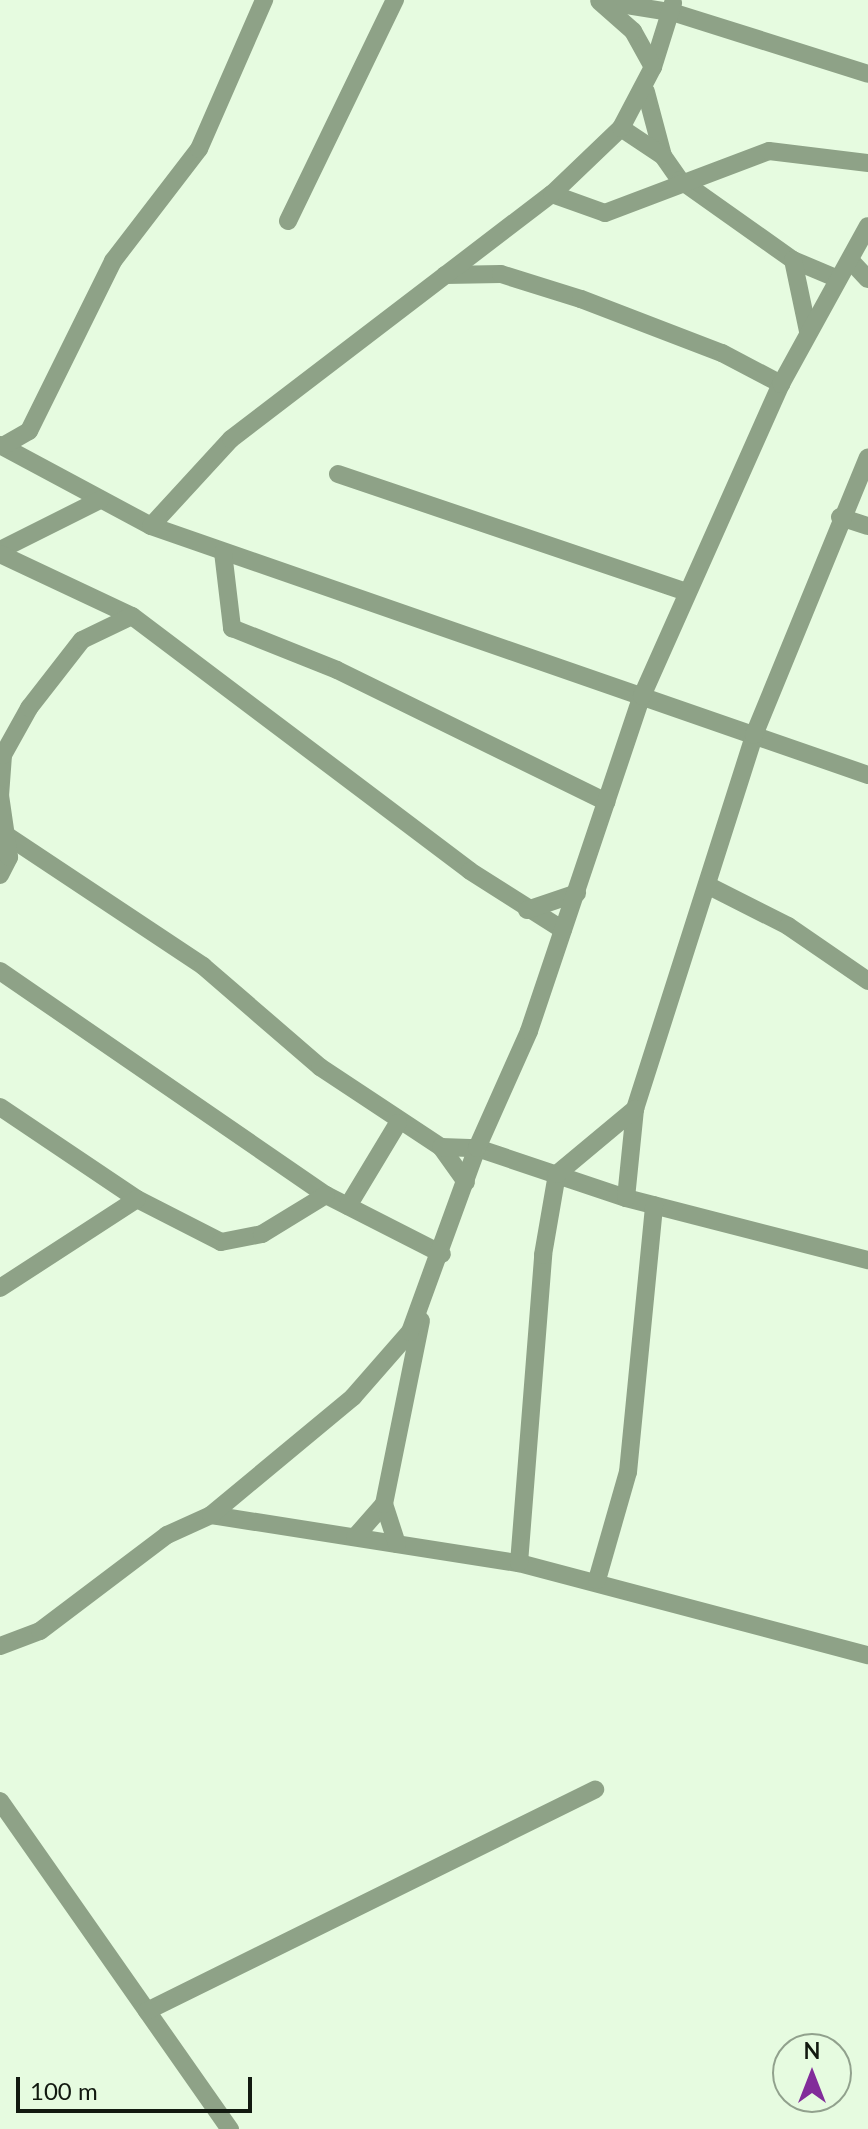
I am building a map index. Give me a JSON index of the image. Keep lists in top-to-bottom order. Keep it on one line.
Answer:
{"scale_bar":"100 m","north":"top"}
